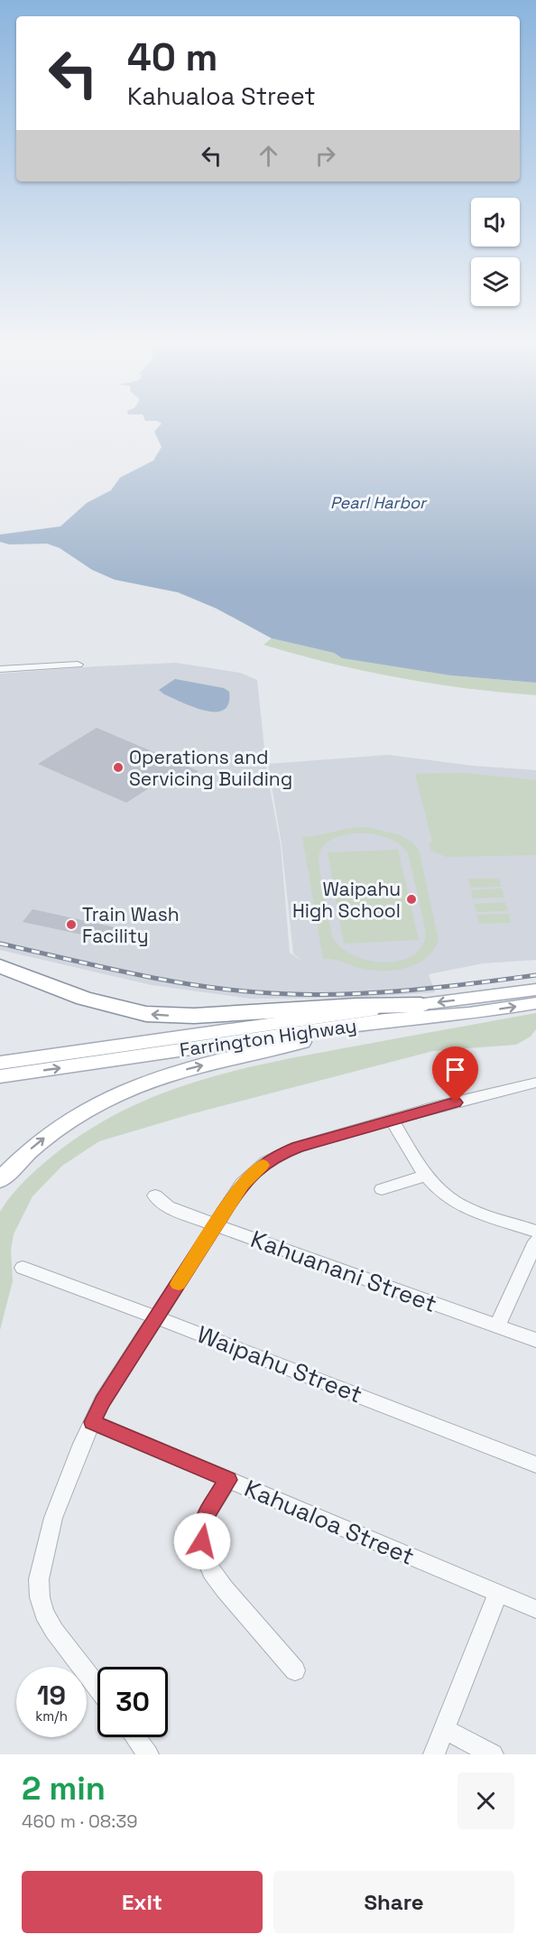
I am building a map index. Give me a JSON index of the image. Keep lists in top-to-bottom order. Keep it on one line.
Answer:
{"streets":{"main road":["Farrington Highway"],"street":["Kahuanani Street","Waipahu Street","Kahualoa Street"]},"water":["Pearl Harbor"],"places":["Operations and Servicing Building","Waipahu High School","Train Wash Facility"],"page":{"turn":["40 m","Kahualoa Street"],"speed":"19 km/h","limit":"30","heading":["2 min","460 m · 08:39"],"buttons":["Exit","Share"]}}
